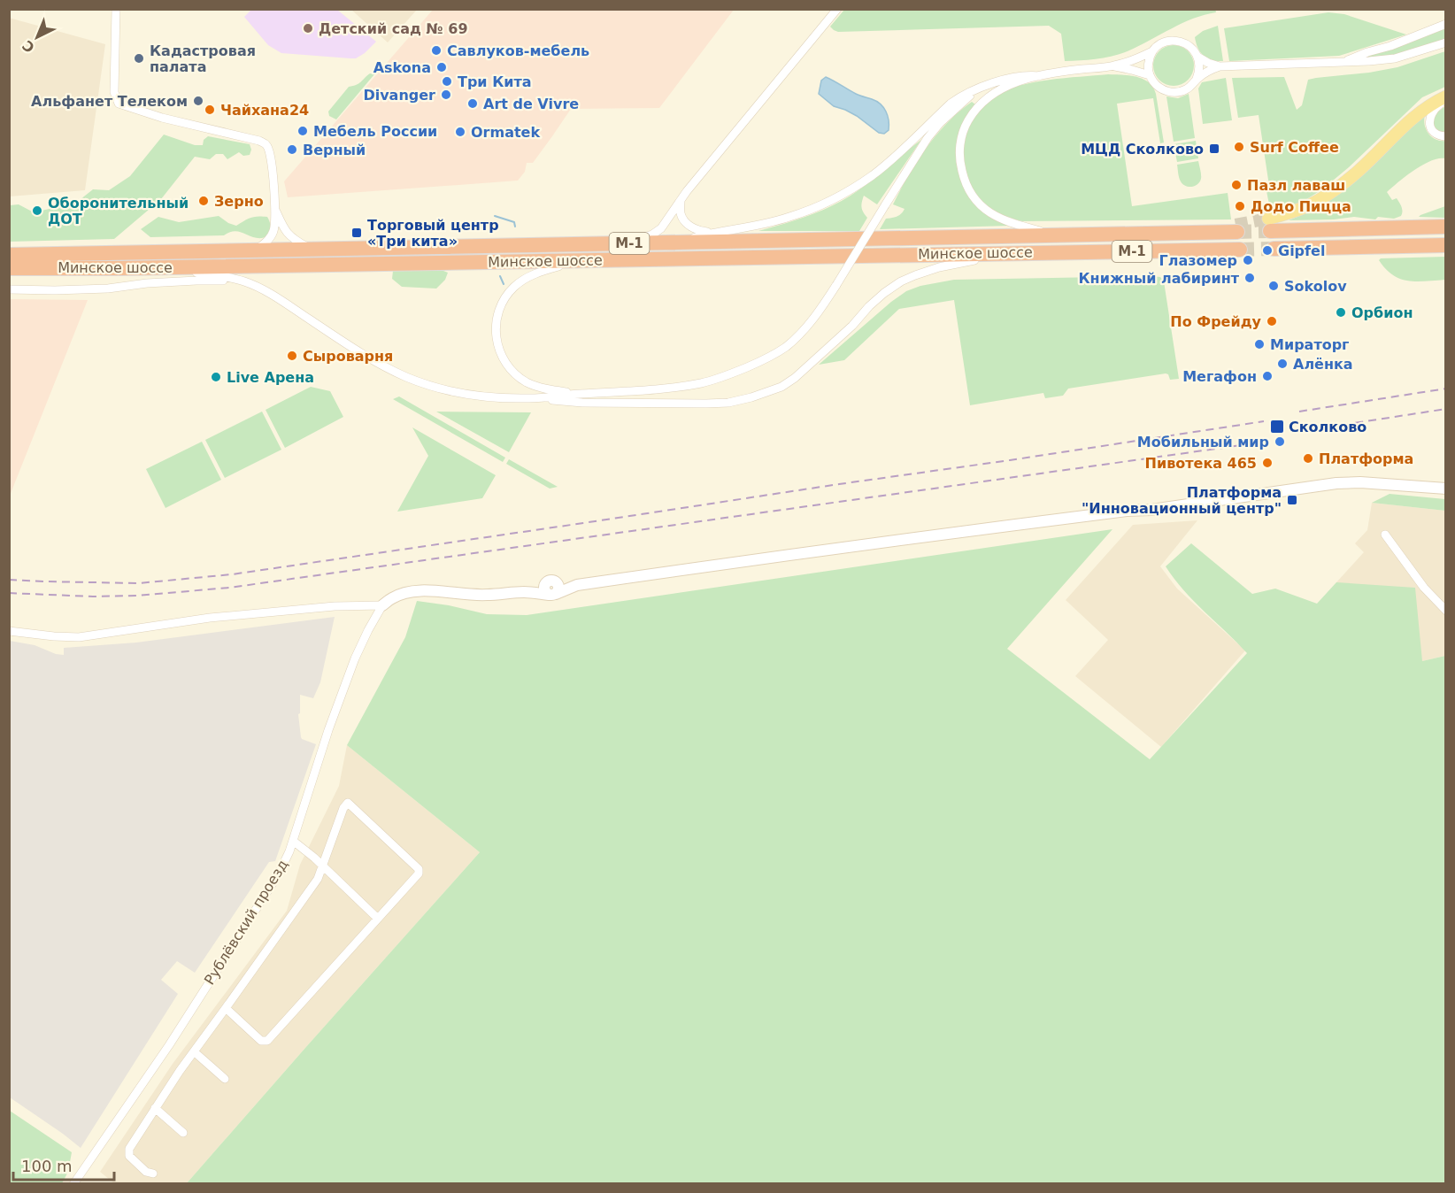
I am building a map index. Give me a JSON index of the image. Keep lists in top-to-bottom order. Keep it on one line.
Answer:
{"streets":{"highway":["М-1","Минское шоссе"],"street":["Рублёвский проезд"]},"places":{"other":["Детский сад № 69","Савлуков-мебель","Кадастровая палата","Askona","Три Кита","Divanger","Альфанет Телеком","Art de Vivre","Чайхана24","Мебель России","Ormatek","Surf Coffee","Верный","Пазл лаваш","Зерно","Додо Пицца","Оборонительный ДОТ","Gipfel","Глазомер","Книжный лабиринт","Sokolov","Орбион","По Фрейду","Мираторг","Сыроварня","Алёнка","Мегафон","Live Арена","Мобильный мир","Платформа","Пивотека 465"],"transit":["МЦД Сколково","Торговый центр «Три кита»","Сколково","Платформа \"Инновационный центр\""]},"scale_bar":"100 m","north":"bottom left"}
